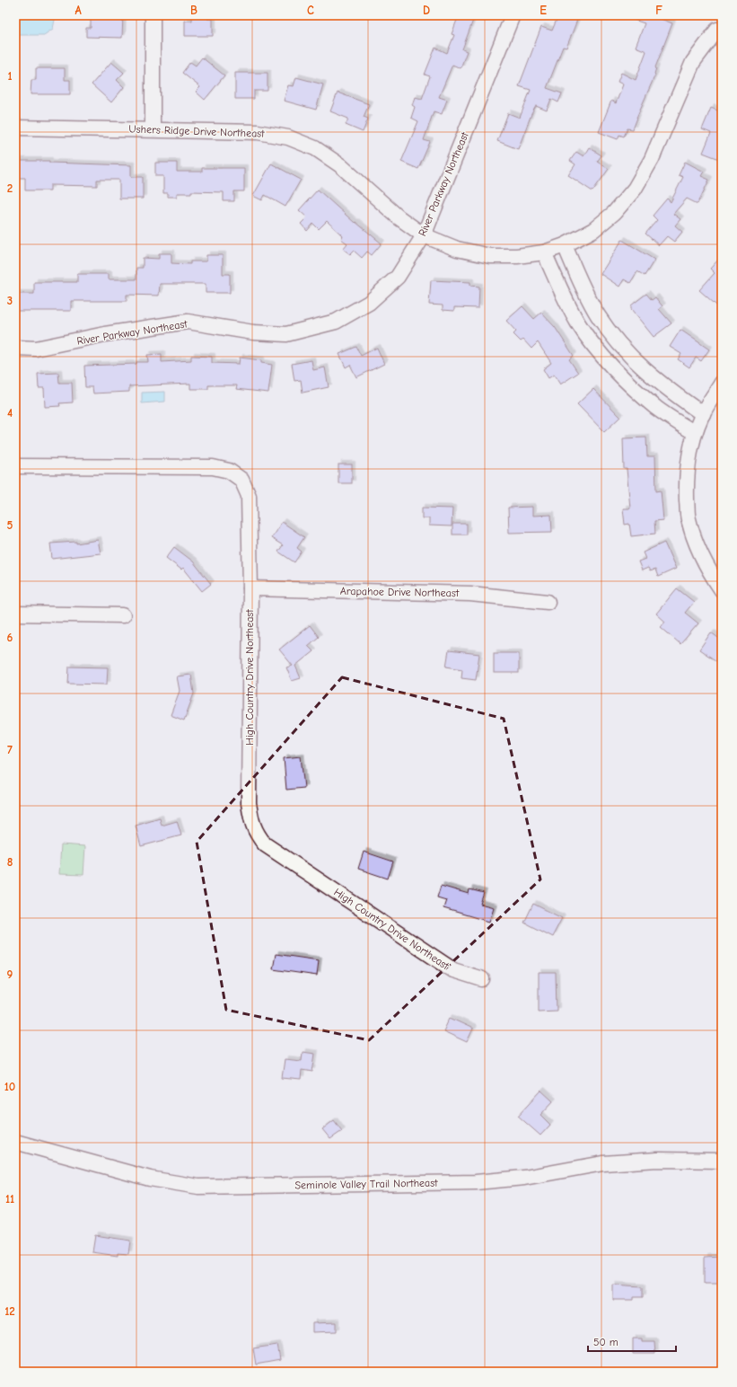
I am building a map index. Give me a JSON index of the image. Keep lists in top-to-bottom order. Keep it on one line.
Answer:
{"streets":{"street":["Ushers Ridge Drive Northeast","River Parkway Northeast","Arapahoe Drive Northeast","High Country Drive Northeast","Seminole Valley Trail Northeast"]},"crossings":[["Ushers Ridge Drive Northeast","River Parkway Northeast"],["Arapahoe Drive Northeast","High Country Drive Northeast"]],"scale_bar":"50 m","grid":{"columns":["A","B","C","D","E","F"],"rows":["1","2","3","4","5","6","7","8","9","10","11","12"]}}
